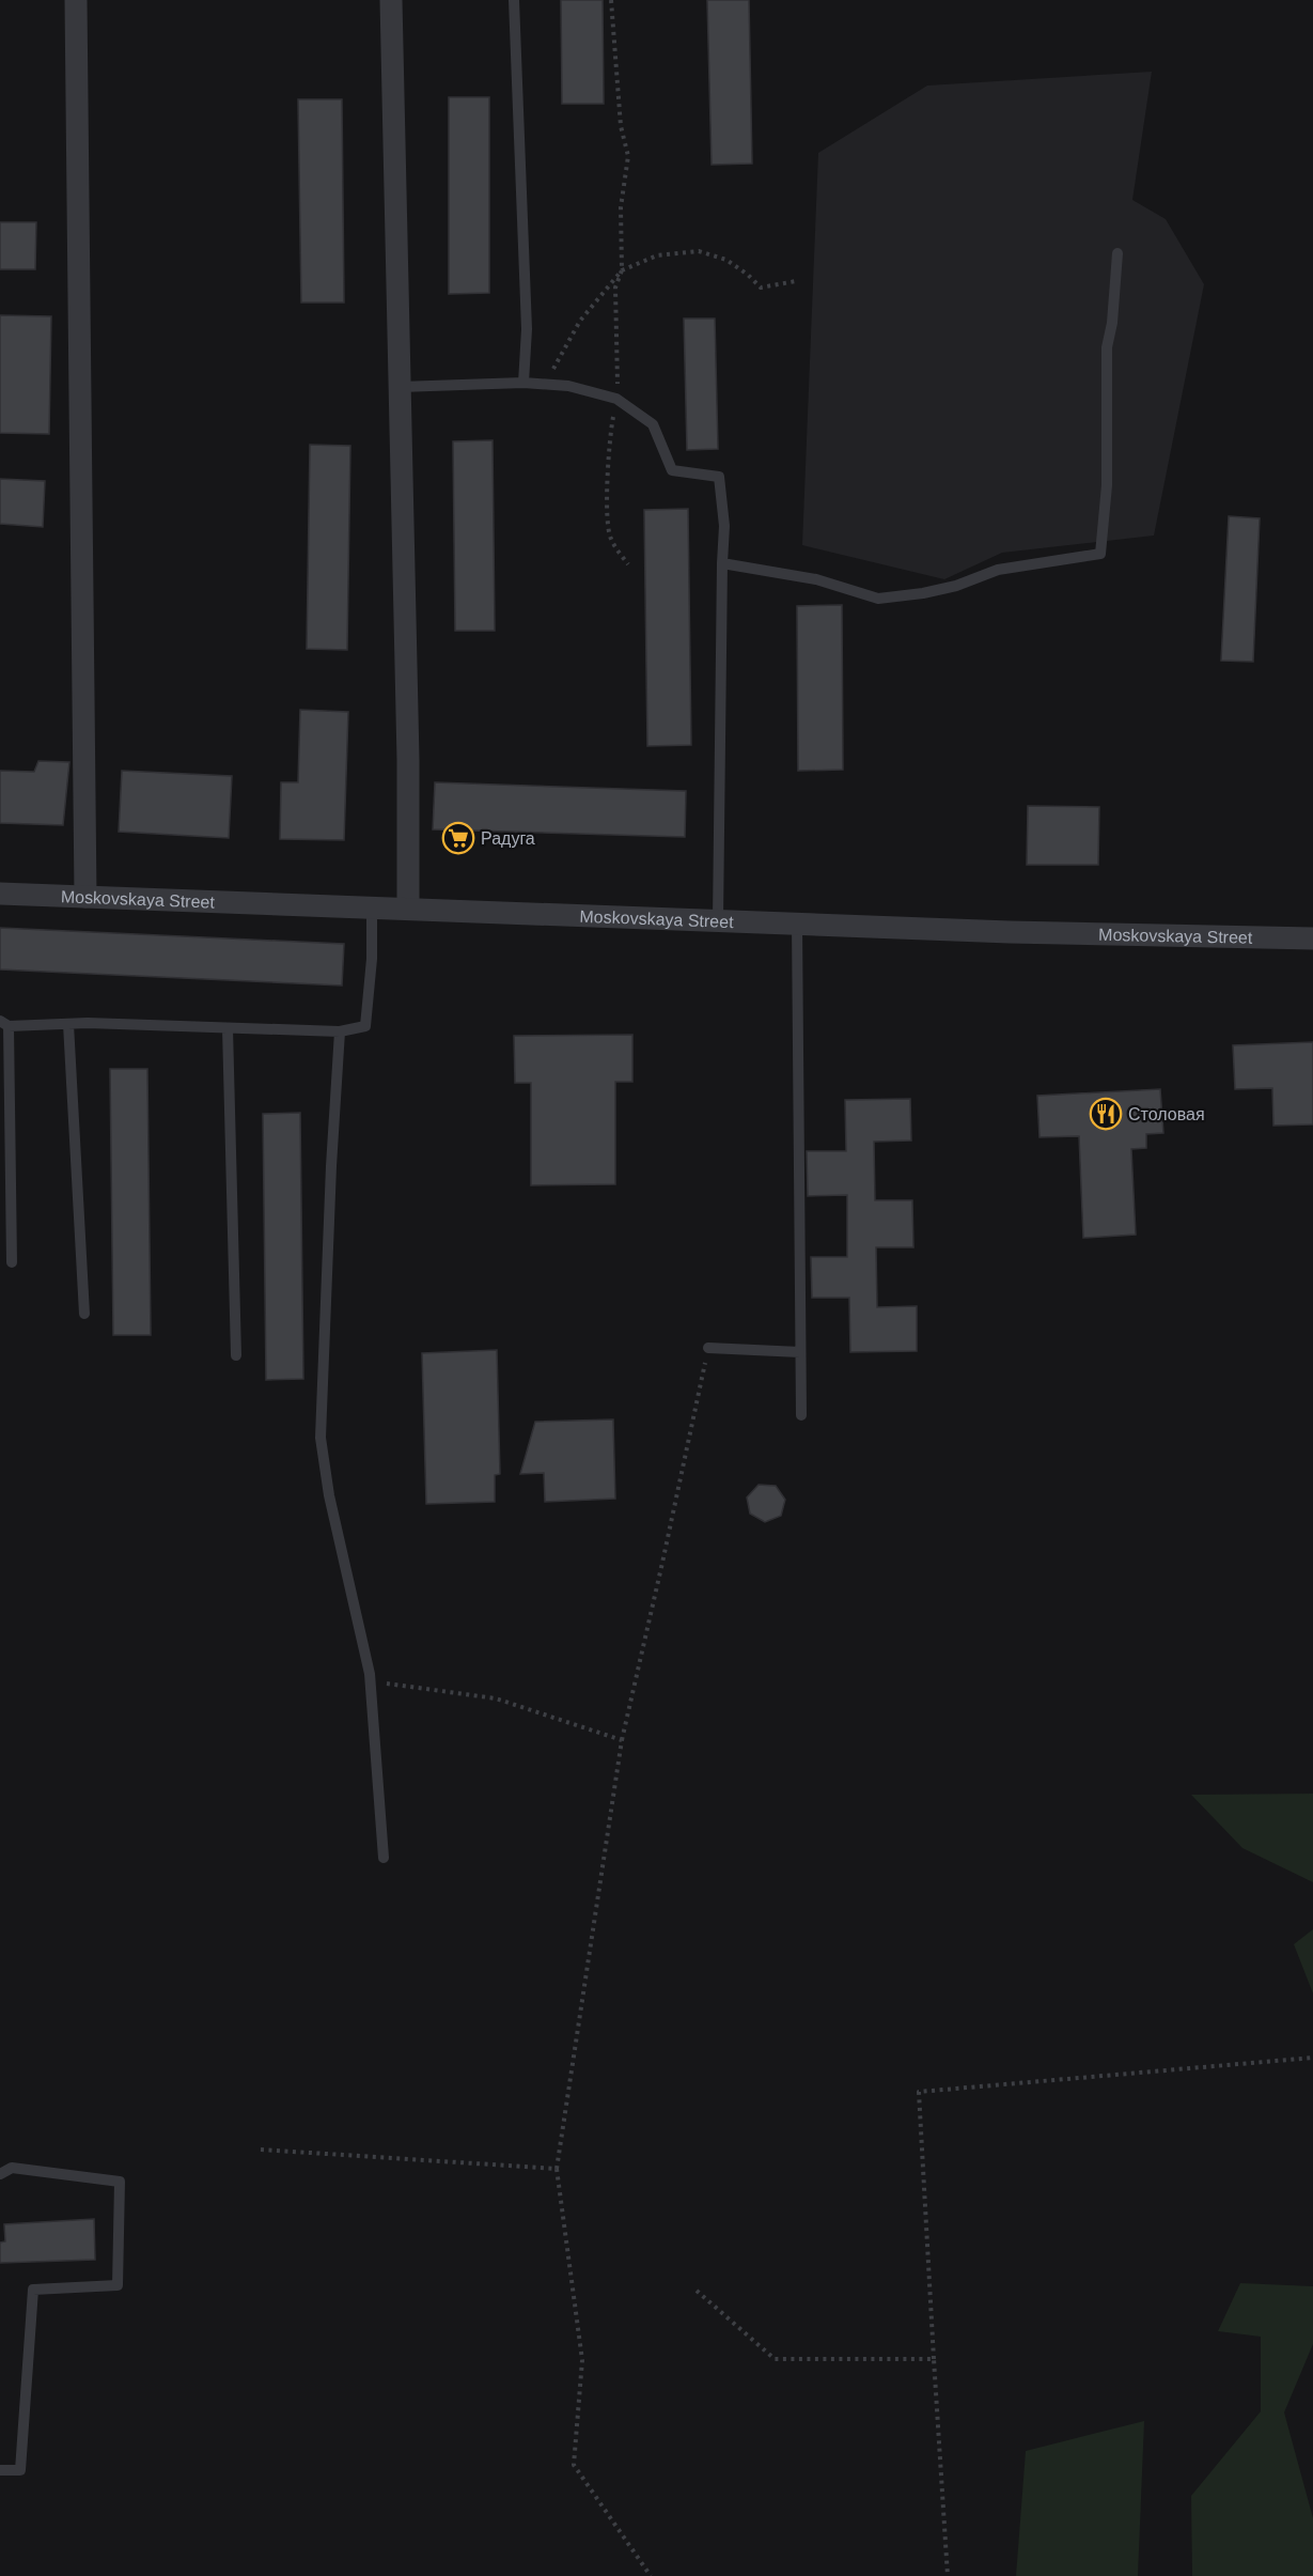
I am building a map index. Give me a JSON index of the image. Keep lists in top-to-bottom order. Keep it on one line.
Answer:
{"streets":{"street":["Moskovskaya Street"]},"places":{"supermarket":["Радуга"],"restaurant":["Столовая"]}}
